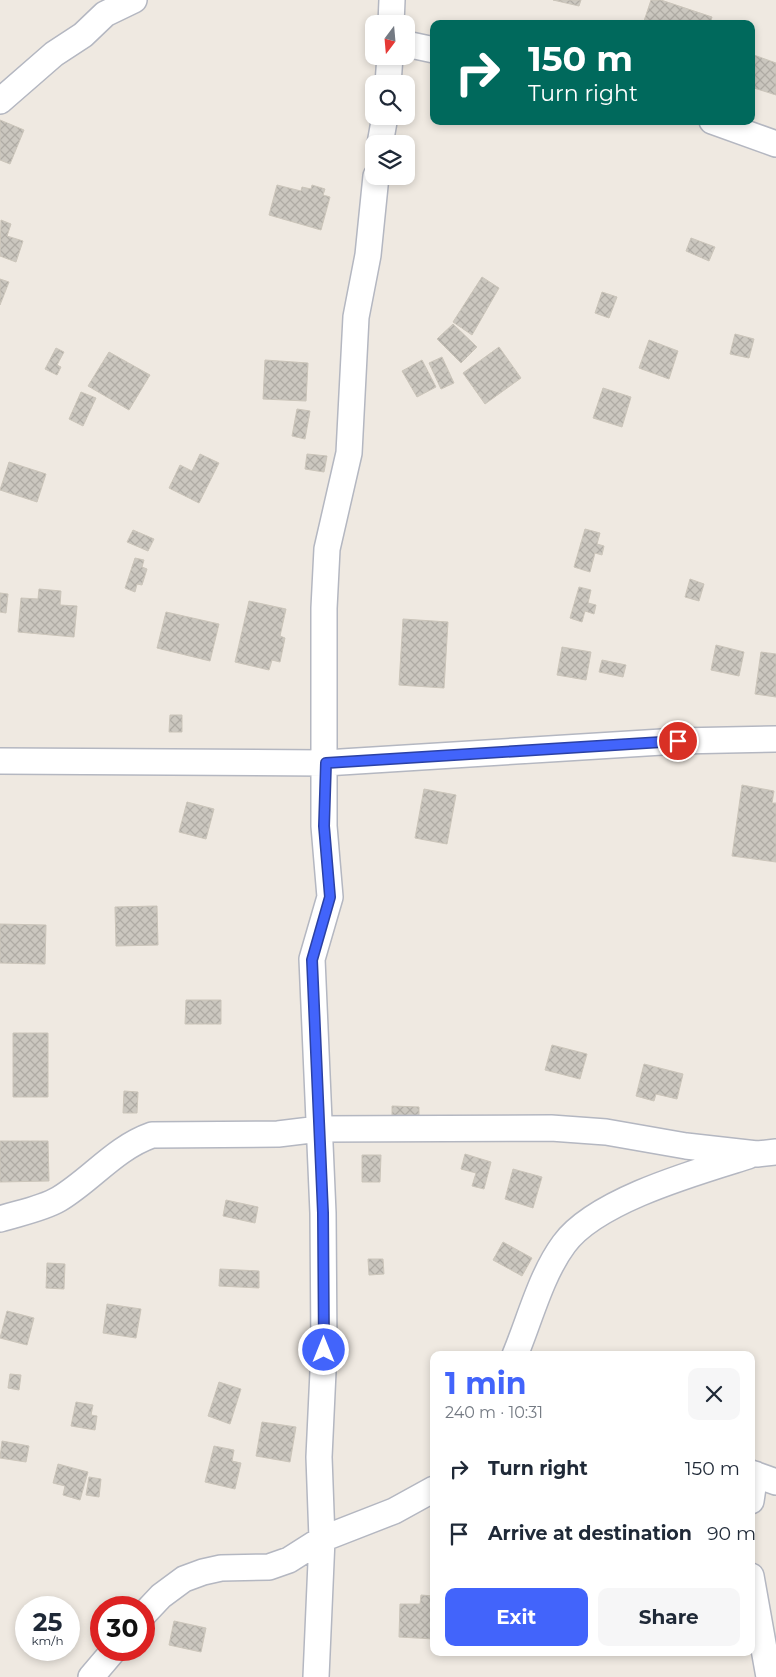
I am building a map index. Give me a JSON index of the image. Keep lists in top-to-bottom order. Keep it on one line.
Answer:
{"north":"bottom","page":{"turn":["150 m","Turn right"],"heading":["1 min","240 m · 10:31"],"list":[{"name":"Turn right","value":"150 m"},{"name":"Arrive at destination","value":"90 m"}],"buttons":["Exit","Share"],"speed":"25 km/h","limit":"30"}}
